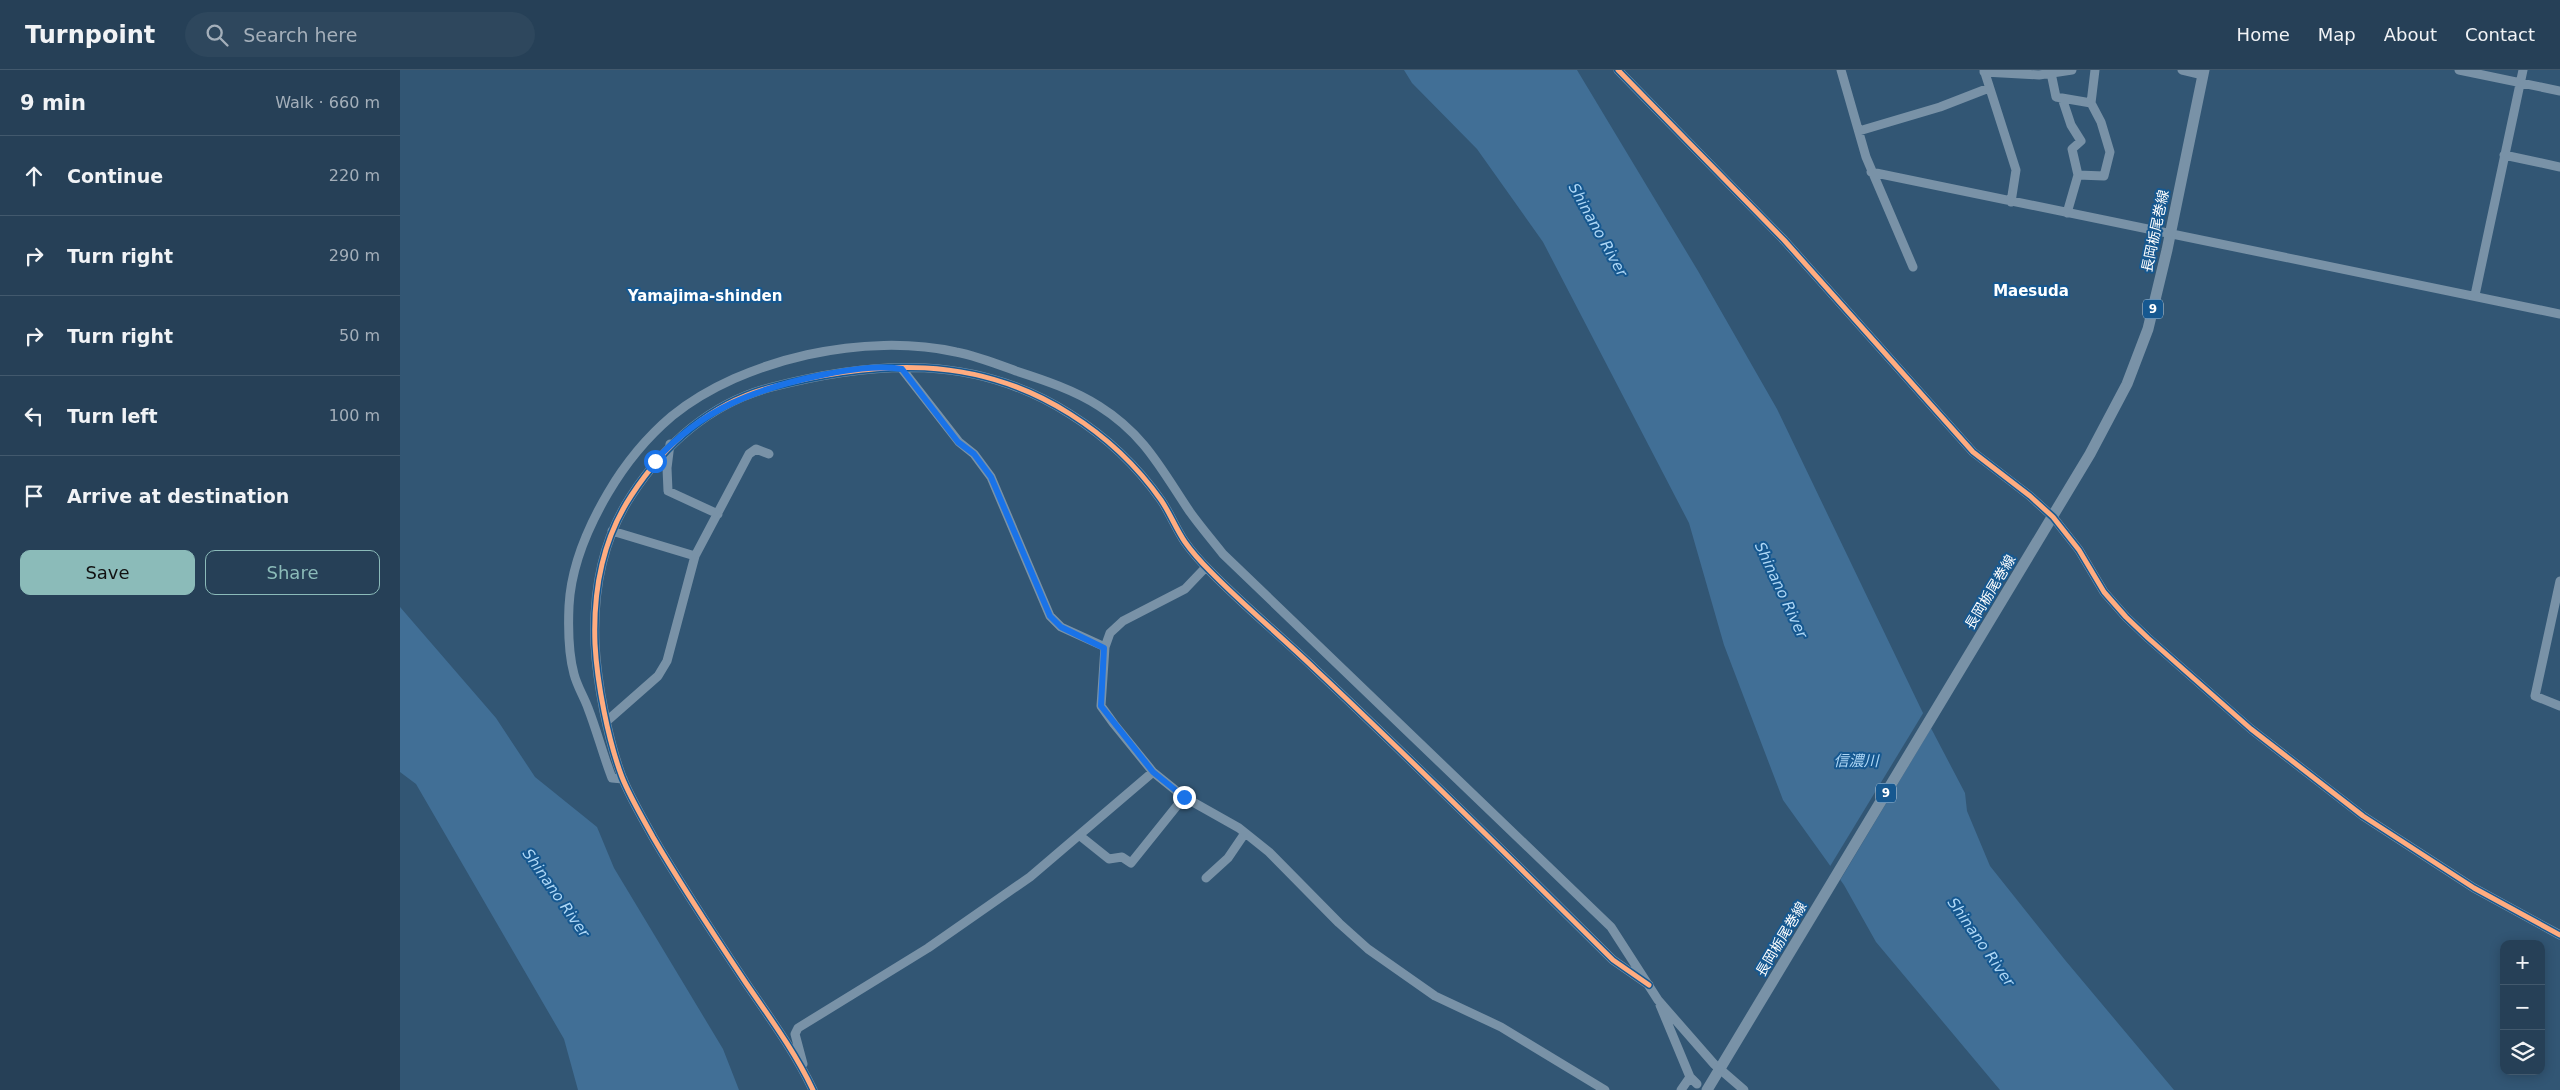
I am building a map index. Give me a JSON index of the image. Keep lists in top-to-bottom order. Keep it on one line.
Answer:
{"streets":{"main road":["長岡栃尾巻線","9"]},"districts":["Maesuda","Yamajima-shinden"],"water":["Shinano River","信濃川"],"page":{"header":"Turnpoint","search":"Search here","nav":["Home","Map","About","Contact"],"heading":["9 min","Walk · 660 m"],"list":[["Continue","220 m"],["Turn right","290 m"],["Turn right","50 m"],["Turn left","100 m"],"Arrive at destination"],"buttons":["Save","Share"],"map_buttons":["+","−"]}}
